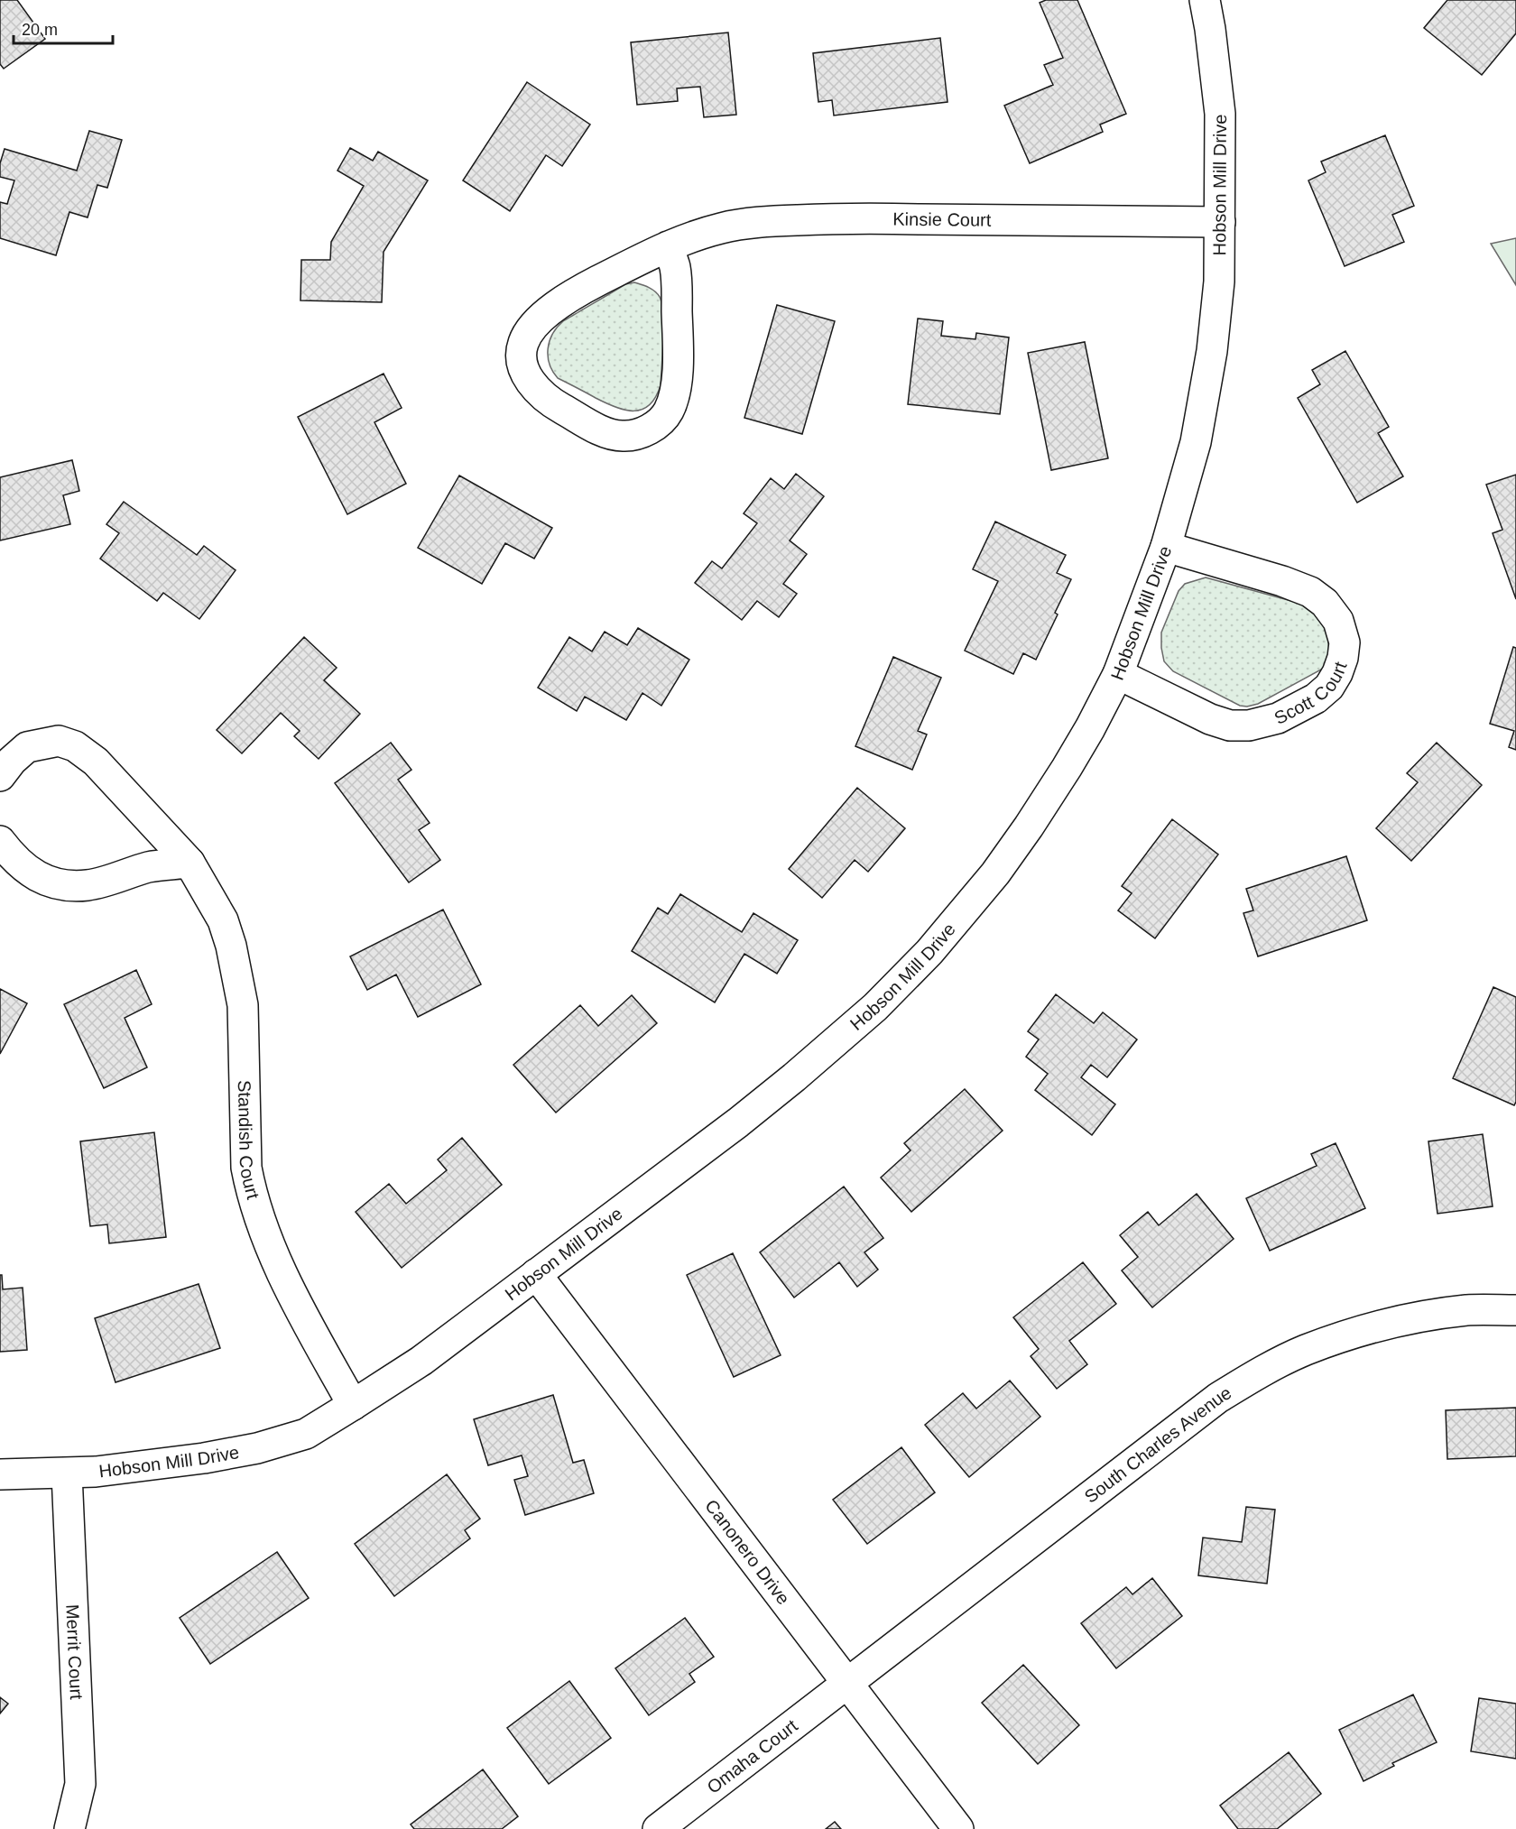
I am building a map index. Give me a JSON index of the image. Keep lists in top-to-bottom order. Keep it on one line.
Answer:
{"streets":{"street":["Hobson Mill Drive","Kinsie Court","Scott Court","Standish Court","South Charles Avenue","Canonero Drive","Merrit Court","Omaha Court"]},"crossings":[["Hobson Mill Drive","Kinsie Court"],["Hobson Mill Drive","Scott Court"],["Hobson Mill Drive","Standish Court"],["Hobson Mill Drive","Canonero Drive"],["Hobson Mill Drive","Merrit Court"],["South Charles Avenue","Canonero Drive"],["South Charles Avenue","Omaha Court"],["Canonero Drive","Omaha Court"]],"scale_bar":"20 m"}
